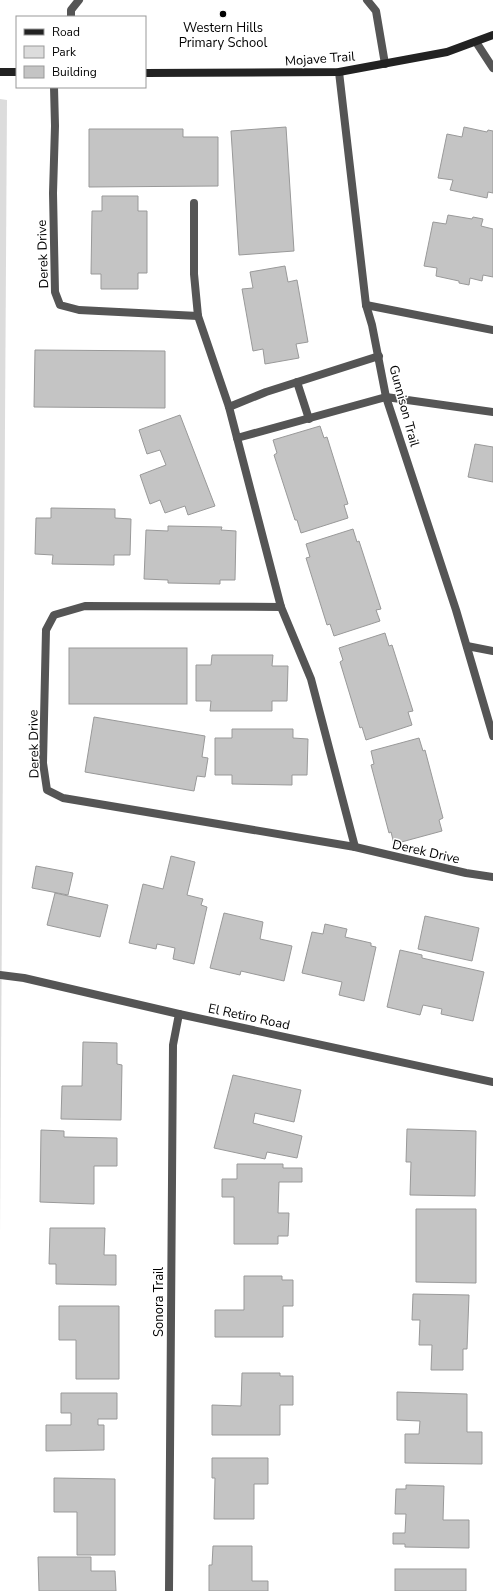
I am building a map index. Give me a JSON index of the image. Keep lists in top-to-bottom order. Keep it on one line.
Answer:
{"streets":{"street":["Mojave Trail","Derek Drive","Gunnison Trail","El Retiro Road","Sonora Trail"]},"crossings":[["Mojave Trail","Gunnison Trail"],["El Retiro Road","Sonora Trail"]],"places":["Western Hills Primary School"],"legend":["Road","Park","Building"]}
